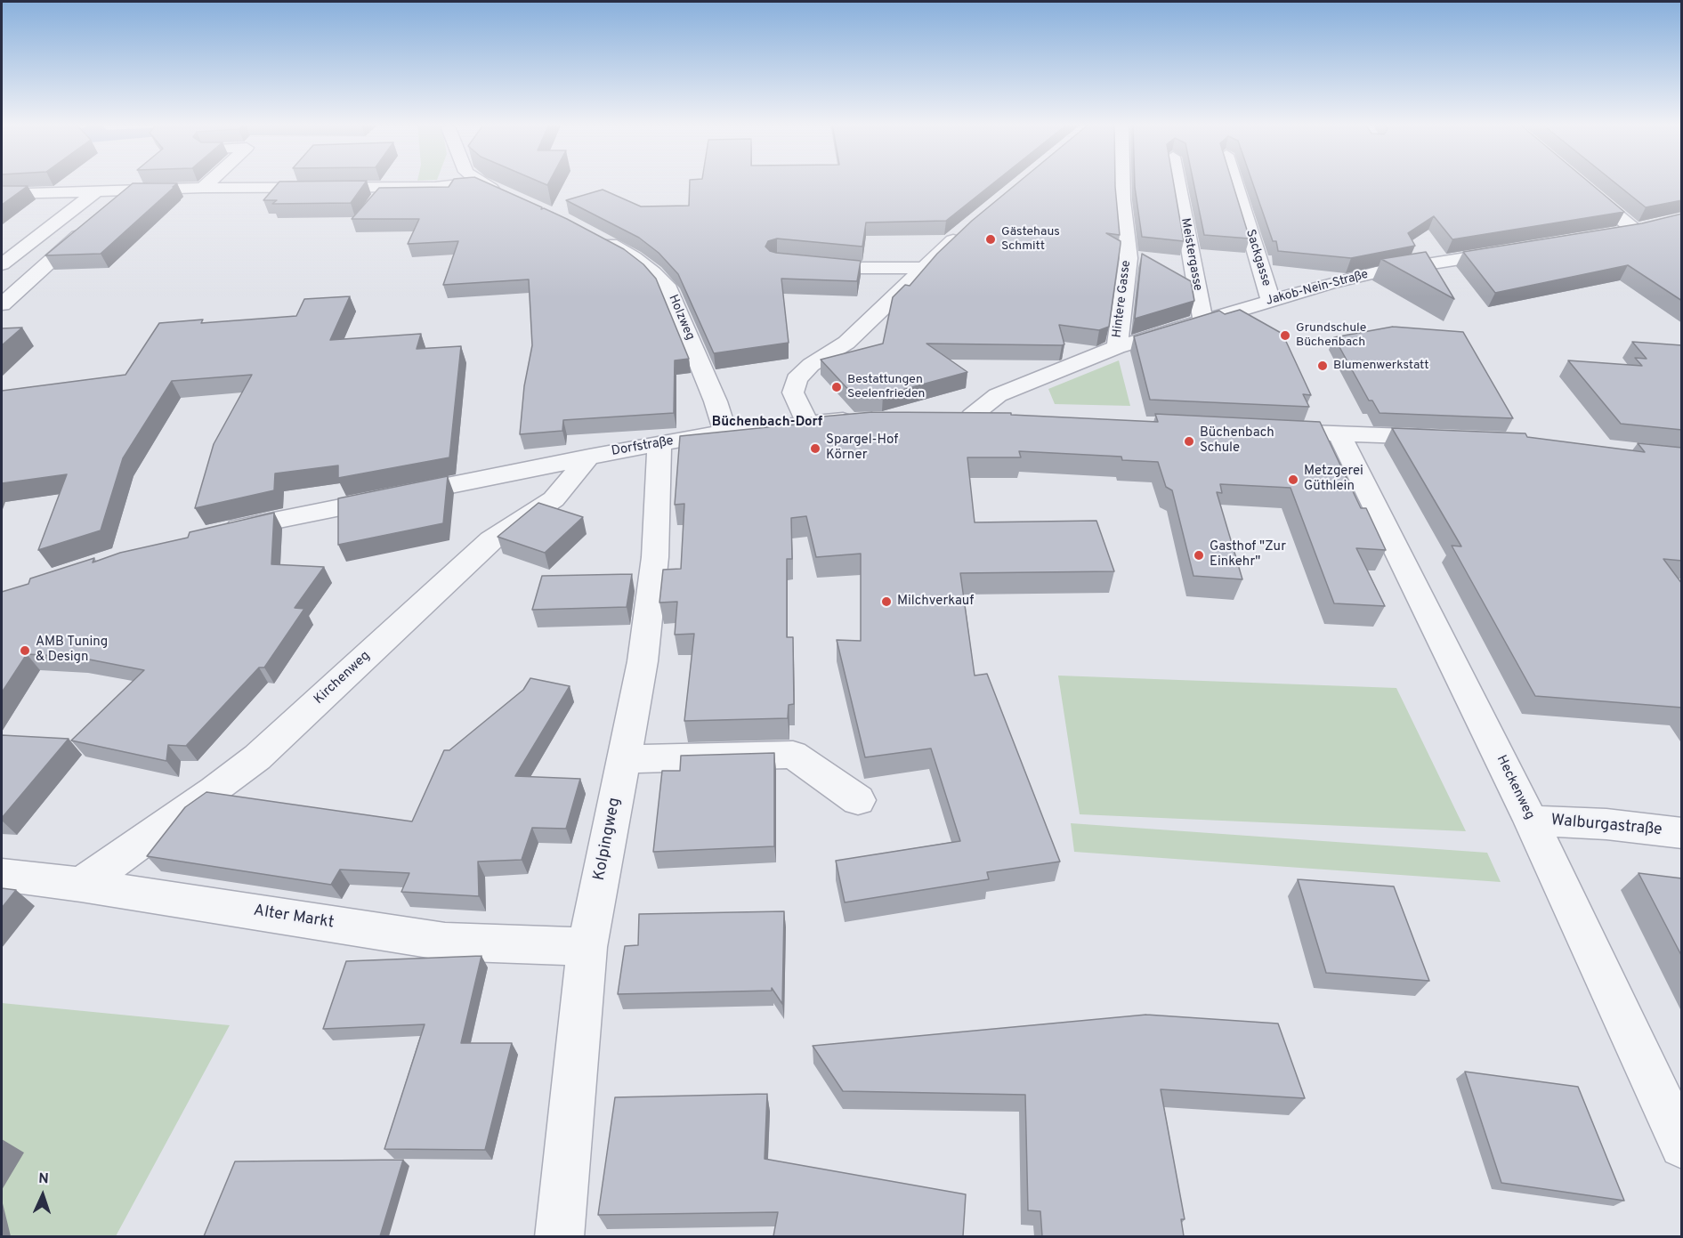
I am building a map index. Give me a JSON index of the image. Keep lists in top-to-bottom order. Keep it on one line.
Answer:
{"streets":{"street":["Meistergasse","Sackgasse","Jakob-Nein-Straße","Hintere Gasse","Holzweg","Dorfstraße","Kirchenweg","Heckenweg","Walburgastraße","Kolpingweg","Alter Markt"]},"crossings":[["Meistergasse","Jakob-Nein-Straße"],["Sackgasse","Jakob-Nein-Straße"],["Jakob-Nein-Straße","Hintere Gasse"],["Holzweg","Dorfstraße"],["Dorfstraße","Kirchenweg"],["Dorfstraße","Kolpingweg"],["Kirchenweg","Alter Markt"],["Heckenweg","Walburgastraße"],["Kolpingweg","Alter Markt"]],"districts":["Büchenbach-Dorf"],"places":["Gästehaus Schmitt","Grundschule Büchenbach","Blumenwerkstatt","Bestattungen Seelenfrieden","Büchenbach Schule","Spargel-Hof Körner","Metzgerei Güthlein","Gasthof \"Zur Einkehr\"","Milchverkauf","AMB Tuning & Design"],"north":"top"}
